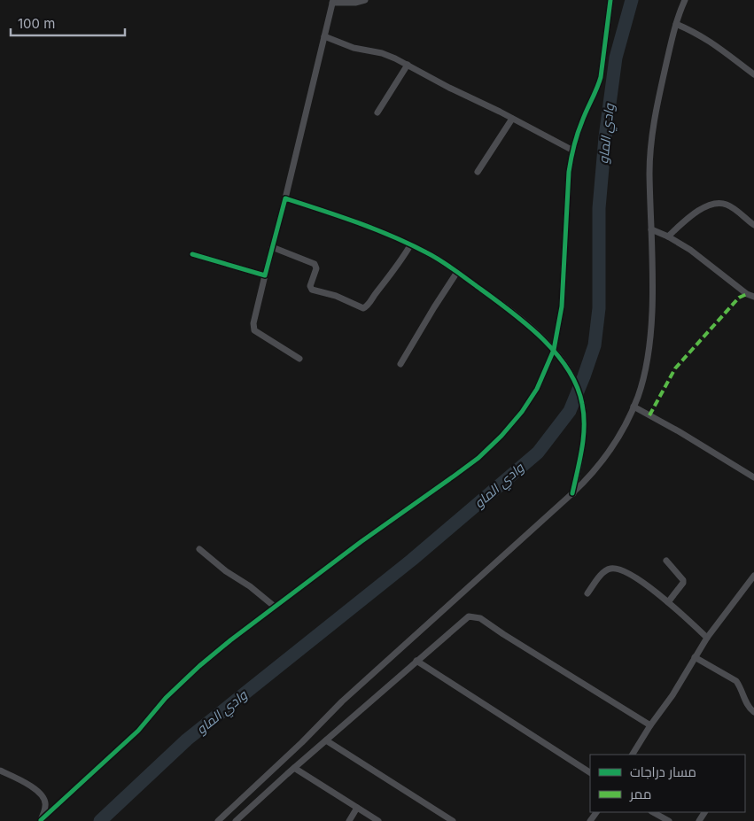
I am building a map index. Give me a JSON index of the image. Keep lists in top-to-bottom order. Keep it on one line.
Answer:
{"water":["وادي الماو"],"legend":["مسار دراجات","ممر"],"scale_bar":"100 m"}
